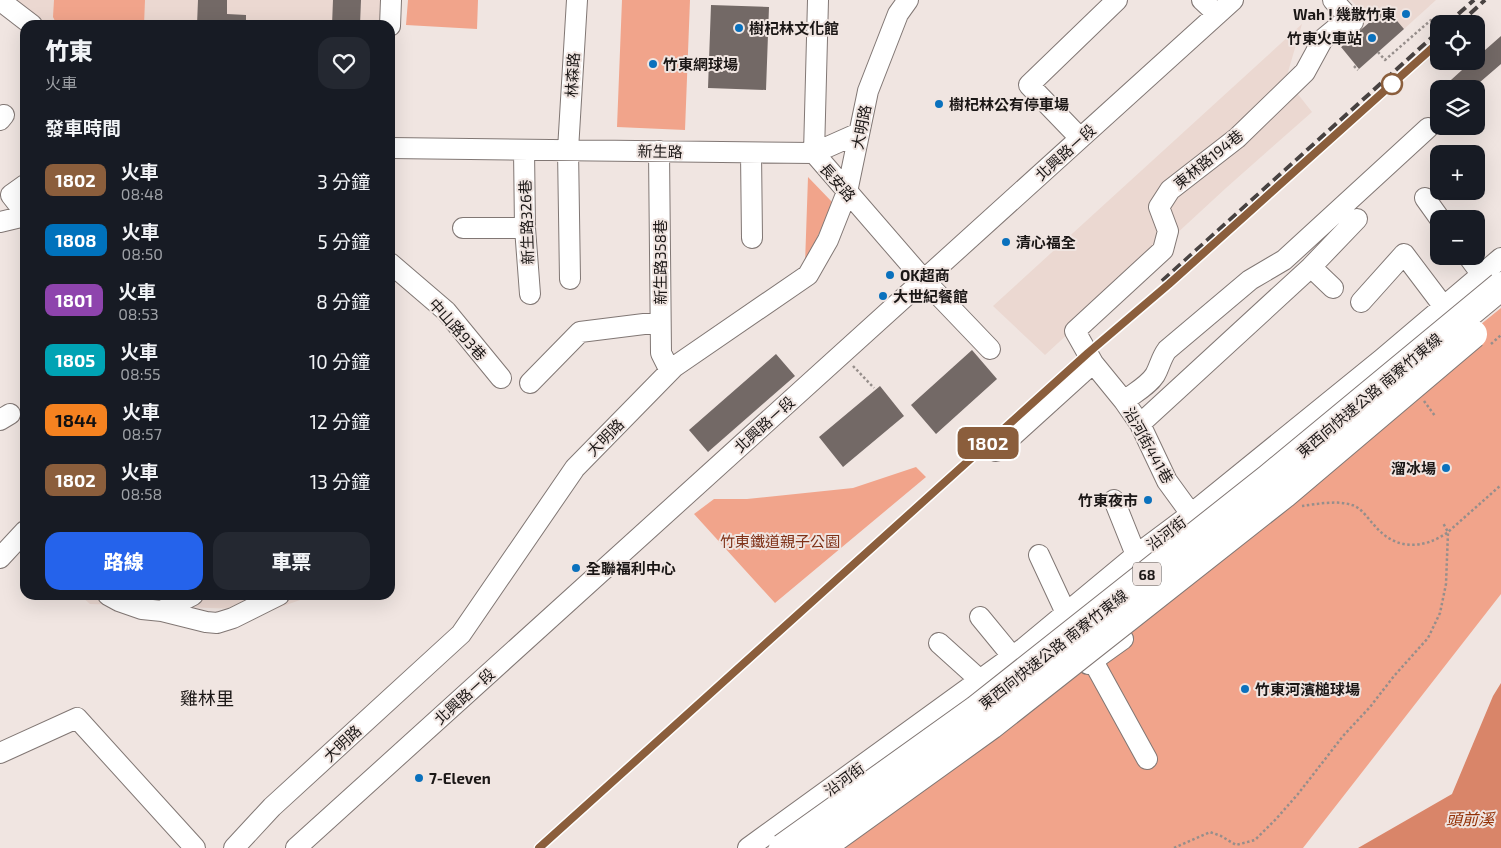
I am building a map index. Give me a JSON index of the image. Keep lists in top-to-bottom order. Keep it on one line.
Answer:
{"streets":{"highway":["東西向快速公路 南寮竹東線","68"],"street":["林森路","大明路","新生路","北興路ㄧ段","東林路194巷","長安路","新生路326巷","新生路358巷","中山路93巷","沿河街441巷","沿河街"]},"crossings":[["林森路","新生路"],["大明路","新生路"],["大明路","長安路"],["大明路","新生路358巷"],["新生路","長安路"],["新生路","新生路326巷"],["新生路","新生路358巷"],["北興路ㄧ段","長安路"],["東林路194巷","沿河街441巷"],["東西向快速公路 南寮竹東線","沿河街"],["沿河街441巷","沿河街"]],"districts":["雞林里"],"water":["頭前溪"],"parks":["竹東鐵道親子公園"],"places":["Wah ! 幾散竹東","樹杞林文化館","竹東火車站","竹東網球場","樹杞林公有停車場","清心福全","OK超商","大世紀餐館","溜冰場","竹東夜市","全聯福利中心","竹東河濱槌球場","7-Eleven"],"page":{"on_map":"1802","map_buttons":["+","−"],"heading":[["竹東","火車"],"發車時間"],"list":[{"mark":"1802","name":"火車","note":"08:48","value":"3 分鐘"},{"mark":"1808","name":"火車","note":"08:50","value":"5 分鐘"},{"mark":"1801","name":"火車","note":"08:53","value":"8 分鐘"},{"mark":"1805","name":"火車","note":"08:55","value":"10 分鐘"},{"mark":"1844","name":"火車","note":"08:57","value":"12 分鐘"},{"mark":"1802","name":"火車","note":"08:58","value":"13 分鐘"}],"buttons":["路線","車票"]}}
